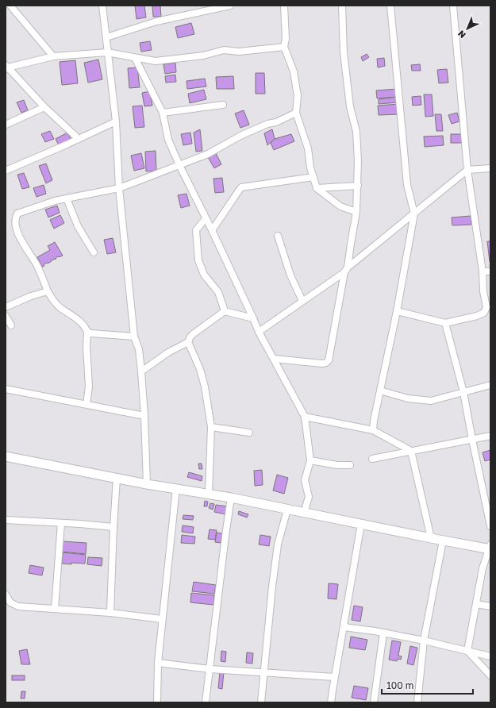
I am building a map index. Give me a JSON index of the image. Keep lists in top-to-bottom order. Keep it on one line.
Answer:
{"scale_bar":"100 m","north":"bottom left"}
